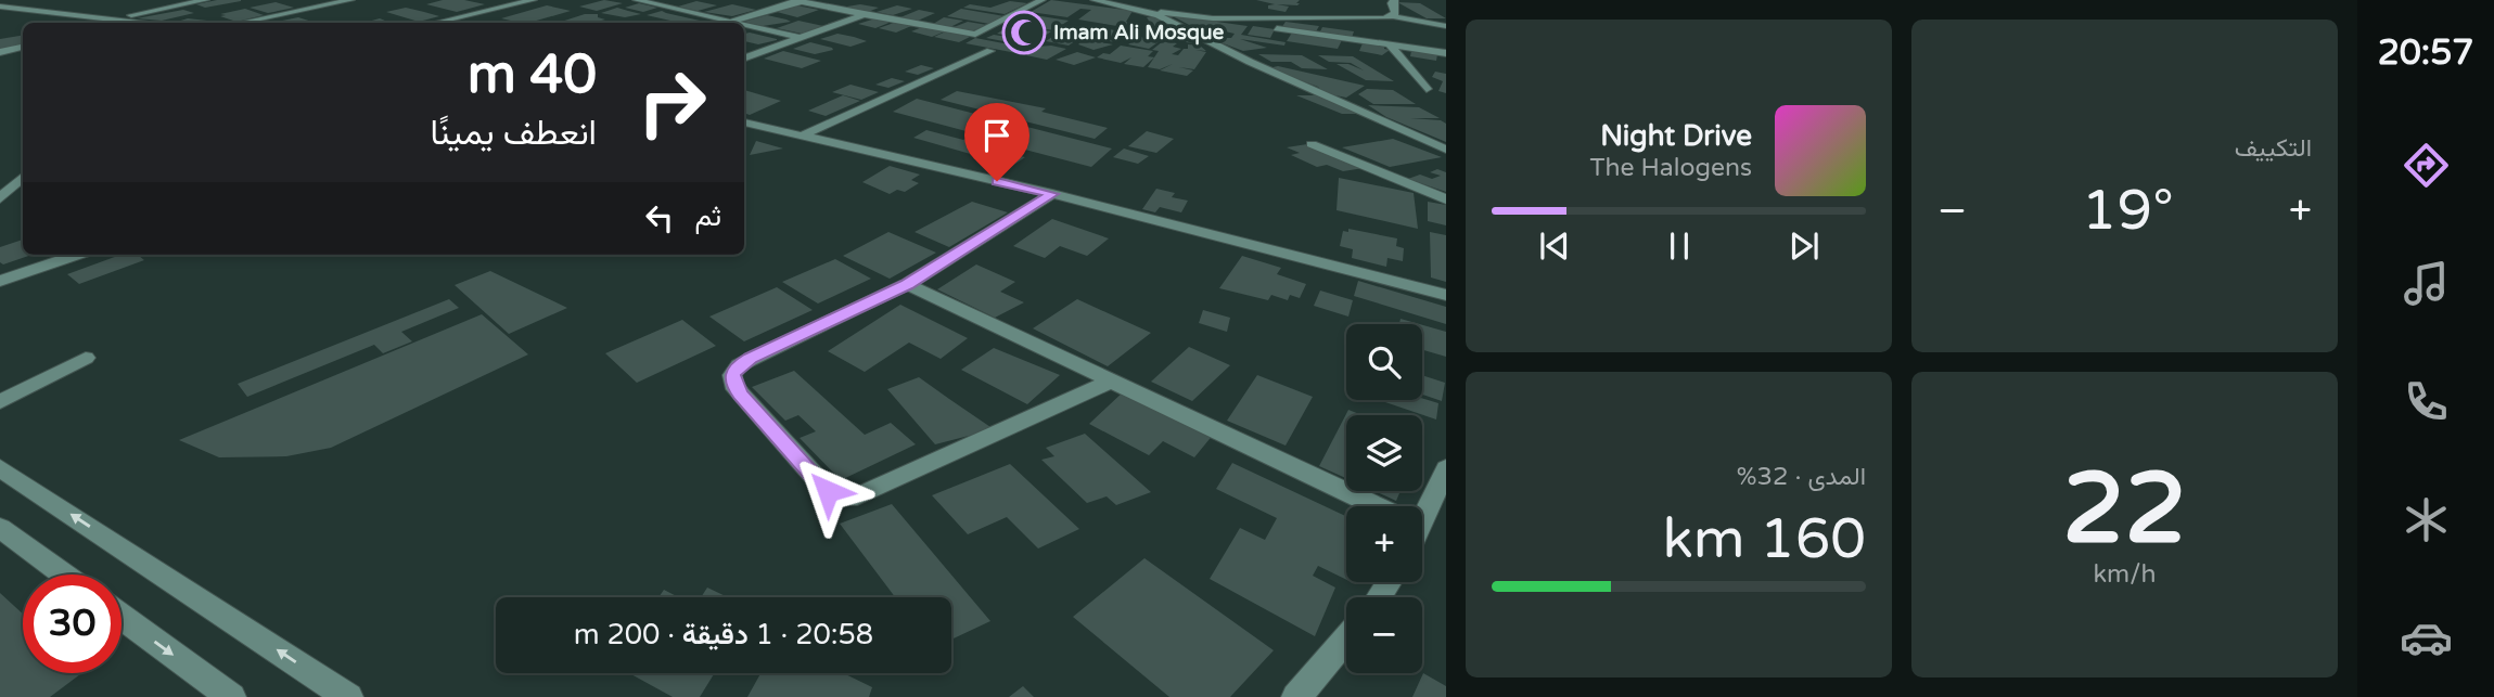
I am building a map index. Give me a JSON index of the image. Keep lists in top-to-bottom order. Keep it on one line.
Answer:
{"places":{"mosque":["Imam Ali Mosque"]},"page":{"tabs":"20:57","tile":["التكييف",["22","km/h"],["المدى · 32%","160 km"]],"turn":["40 m","انعطف يمينًا"],"song":["Night Drive","The Halogens"],"heat":["−","19°","+"],"then":"ثم","map_buttons":["+","−"],"limit":"30","trip":"20:58 · 1 دقيقة · 200 m"}}
